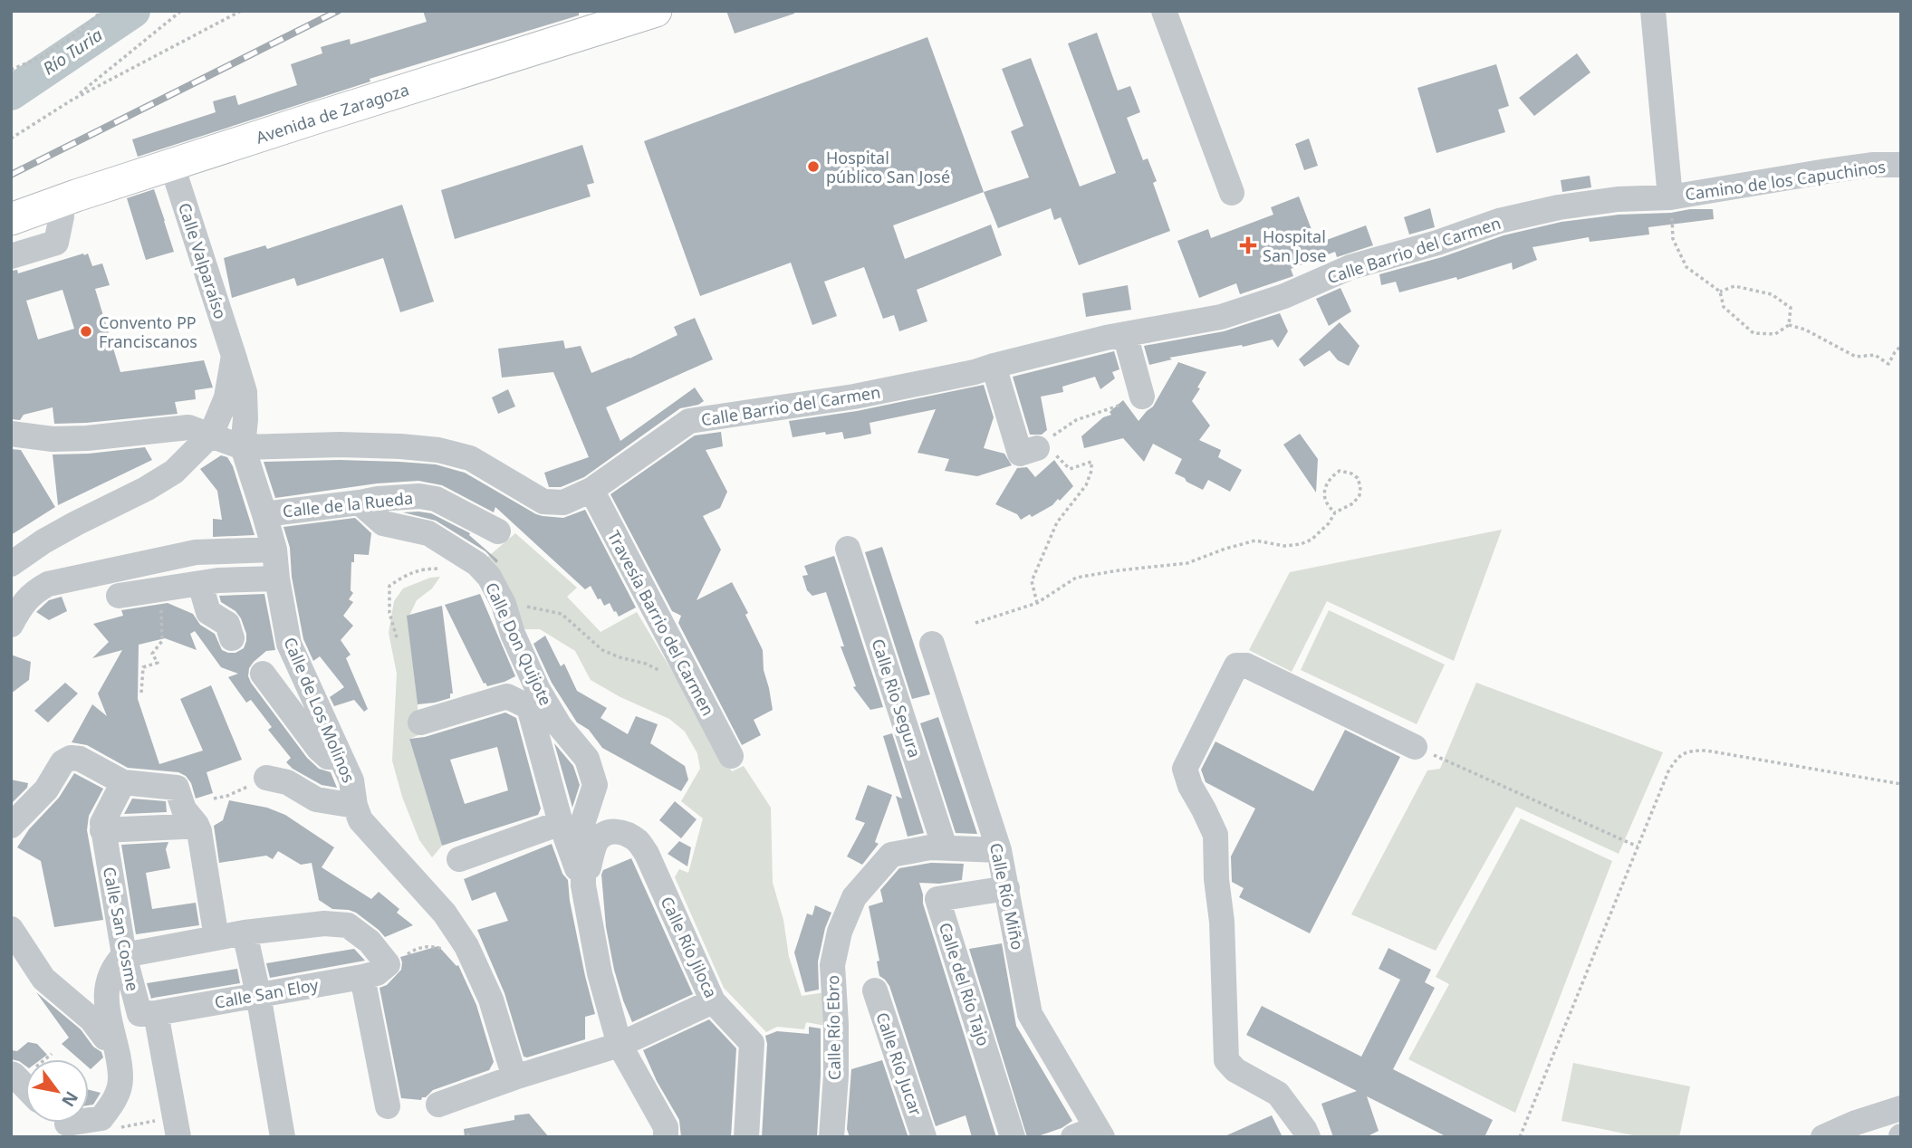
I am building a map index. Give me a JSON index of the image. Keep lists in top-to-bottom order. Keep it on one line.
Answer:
{"streets":{"main road":["Avenida de Zaragoza"],"street":["Camino de los Capuchinos","Calle Barrio del Carmen","Calle Valparaíso","Calle de la Rueda","Travesía Barrio del Carmen","Calle Don Quijote","Calle Rio Segura","Calle de Los Molinos","Calle Río Miño","Calle San Cosme","Calle Río Jiloca","Calle del Río Tajo","Calle San Eloy","Calle Río Ebro","Calle Río Jucar"]},"crossings":[["Avenida de Zaragoza","Calle Valparaíso"],["Camino de los Capuchinos","Calle Barrio del Carmen"],["Calle Barrio del Carmen","Calle Valparaíso"],["Calle Barrio del Carmen","Travesía Barrio del Carmen"],["Calle Barrio del Carmen","Calle de Los Molinos"],["Calle Valparaíso","Calle de Los Molinos"],["Calle de la Rueda","Calle Don Quijote"],["Calle de la Rueda","Calle de Los Molinos"],["Calle Don Quijote","Calle Río Jiloca"],["Calle Rio Segura","Calle Río Ebro"],["Calle Río Miño","Calle del Río Tajo"],["Calle Río Miño","Calle Río Ebro"],["Calle San Cosme","Calle San Eloy"]],"water":["Río Turia"],"places":{"other":["Hospital público San José","Convento PP Franciscanos"],"health":["Hospital San Jose"]},"north":"bottom right"}
